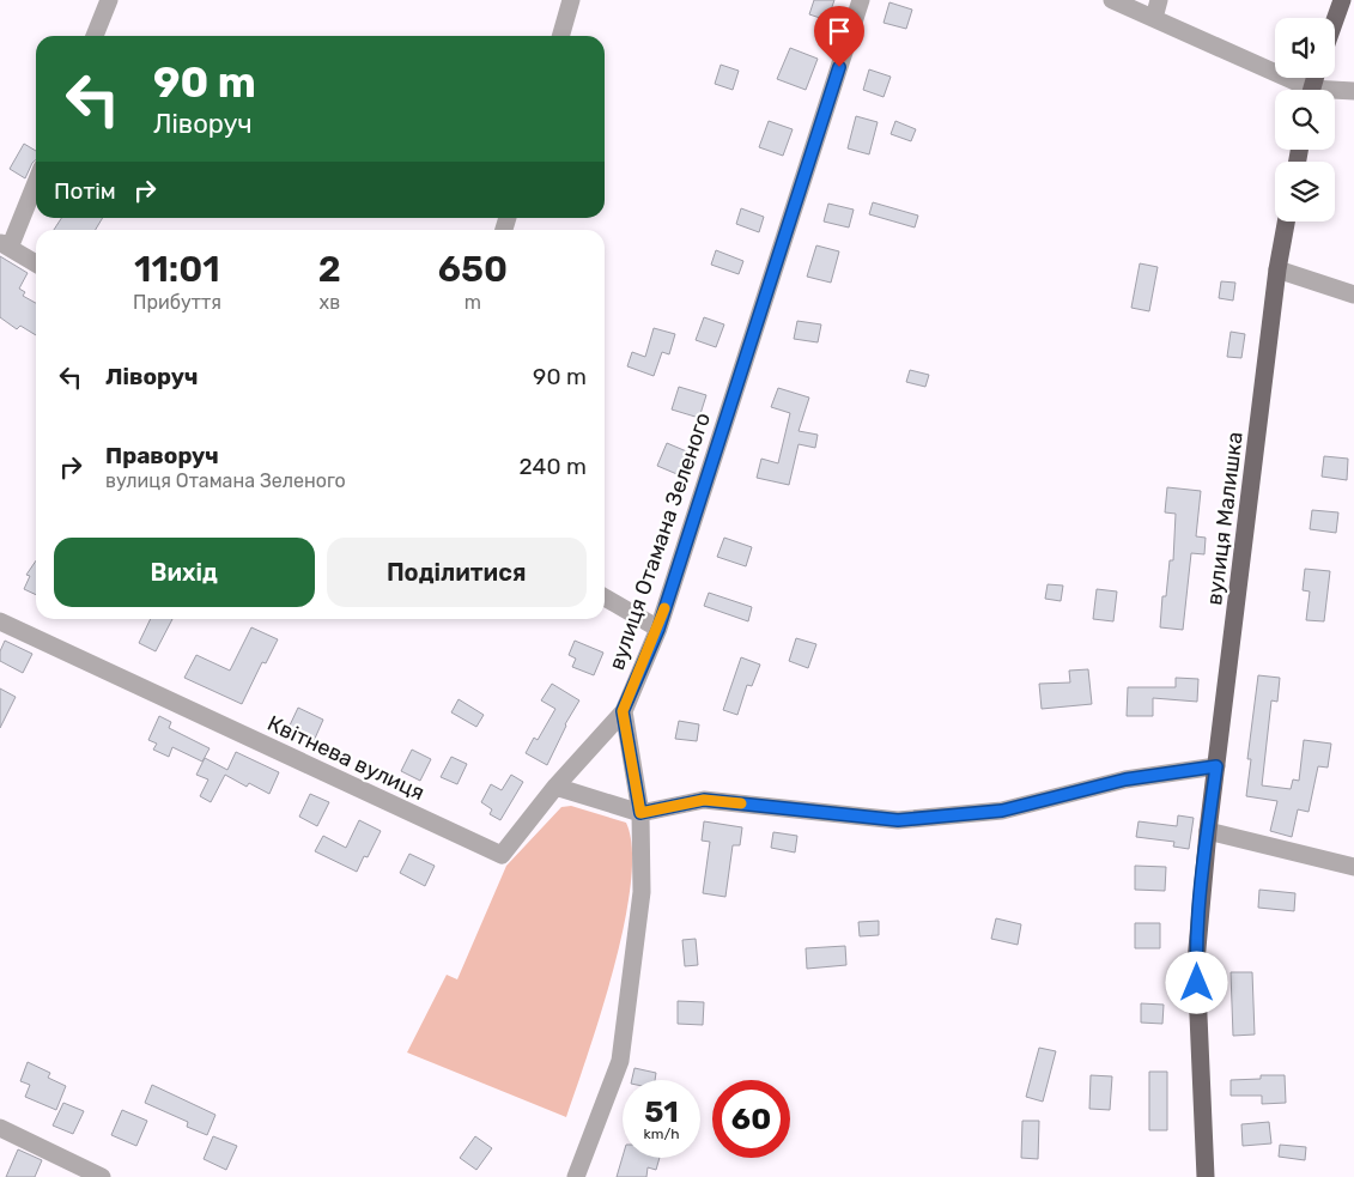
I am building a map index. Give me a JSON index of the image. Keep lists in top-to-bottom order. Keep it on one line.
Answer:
{"streets":{"main road":["вулиця Малишка"],"street":["вулиця Отамана Зеленого","Квітнева вулиця"]},"crossings":[["вулиця Отамана Зеленого","Квітнева вулиця"]],"page":{"turn":["90 m","Ліворуч"],"then":"Потім","eta":["11:01","Прибуття","2","хв","650","m"],"list":[{"name":"Ліворуч","value":"90 m"},{"name":"Праворуч","note":"вулиця Отамана Зеленого","value":"240 m"}],"buttons":["Вихід","Поділитися"],"speed":"51 km/h","limit":"60"}}
